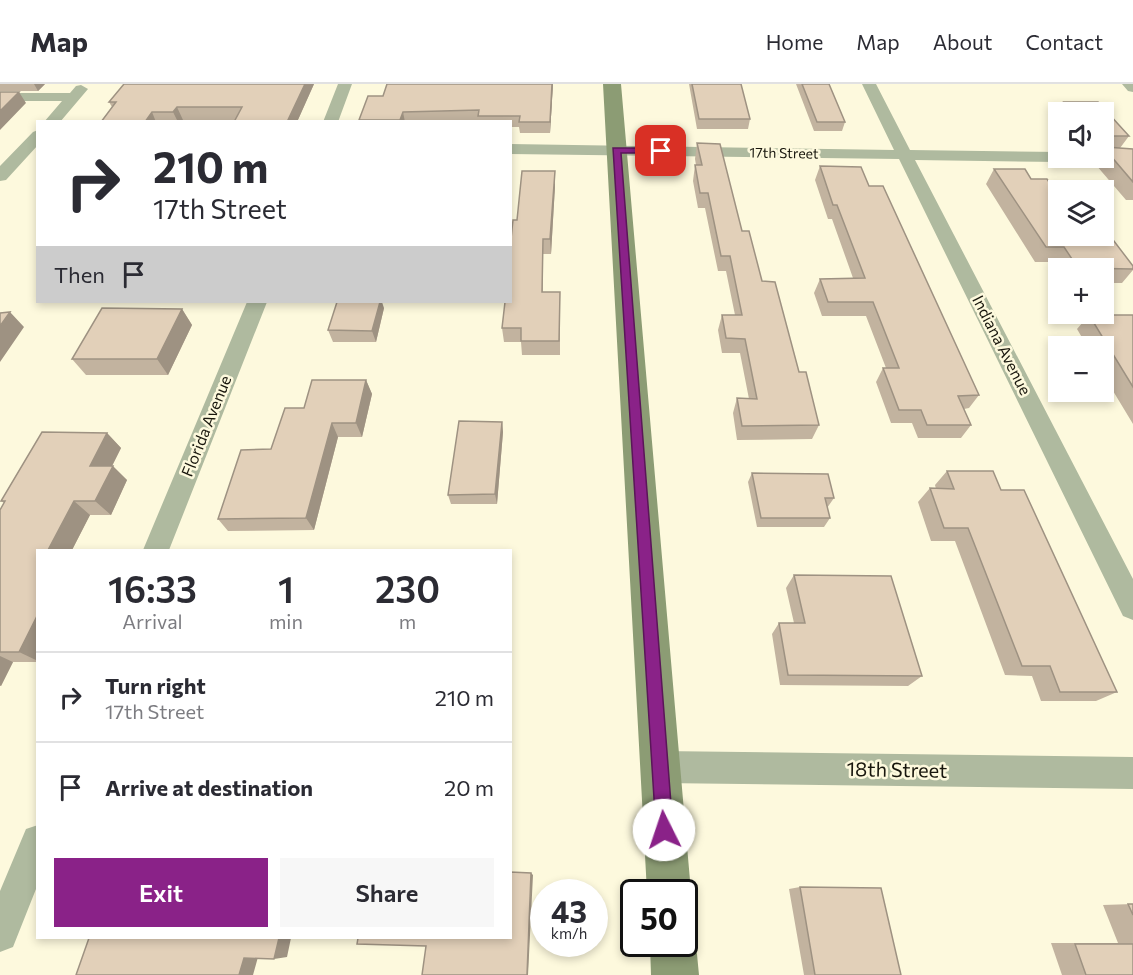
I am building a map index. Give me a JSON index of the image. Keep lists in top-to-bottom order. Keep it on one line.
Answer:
{"streets":{"street":["17th Street","Indiana Avenue","Florida Avenue","18th Street"]},"crossings":[["17th Street","Indiana Avenue"]],"page":{"header":"Map","nav":["Home","Map","About","Contact"],"map_buttons":["+","−"],"turn":["210 m","17th Street"],"then":"Then","eta":["16:33","Arrival","1","min","230","m"],"list":[{"name":"Turn right","note":"17th Street","value":"210 m"},{"name":"Arrive at destination","value":"20 m"}],"buttons":["Exit","Share"],"speed":"43 km/h","limit":"50"}}
